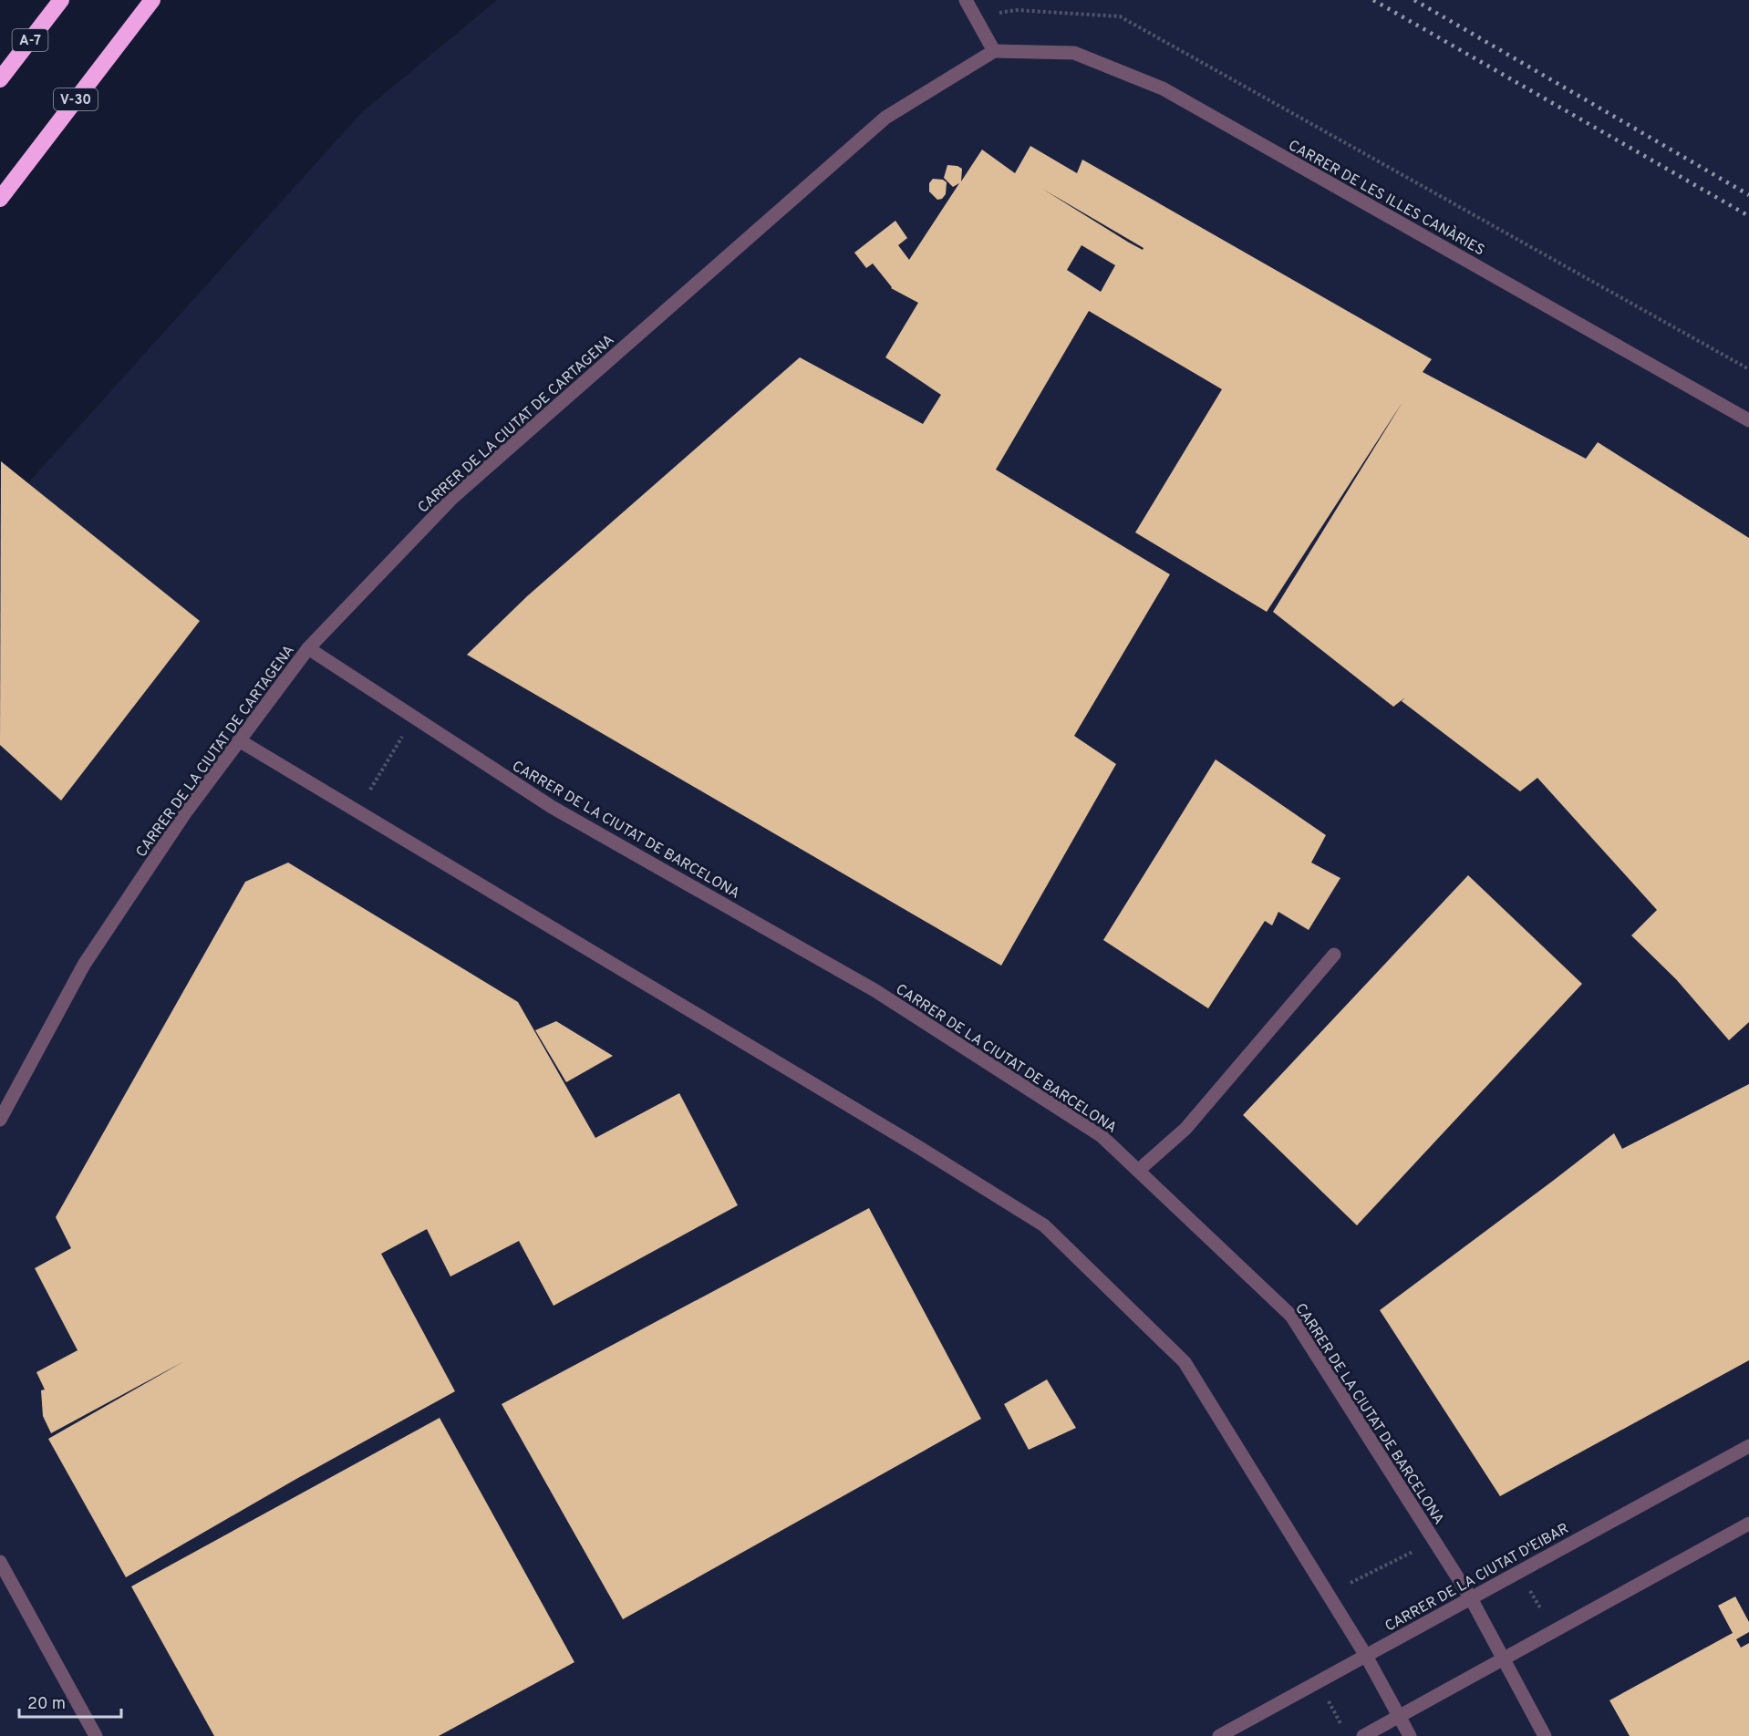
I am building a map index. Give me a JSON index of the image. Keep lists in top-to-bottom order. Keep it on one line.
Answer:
{"streets":{"highway":["A-7","V-30"],"street":["CARRER DE LES ILLES CANÀRIES","CARRER DE LA CIUTAT DE CARTAGENA","CARRER DE LA CIUTAT DE BARCELONA","CARRER DE LA CIUTAT D'EIBAR"]},"crossings":[["CARRER DE LES ILLES CANÀRIES","CARRER DE LA CIUTAT DE CARTAGENA"],["CARRER DE LA CIUTAT DE CARTAGENA","CARRER DE LA CIUTAT DE BARCELONA"],["CARRER DE LA CIUTAT DE BARCELONA","CARRER DE LA CIUTAT D'EIBAR"]],"scale_bar":"20 m"}
